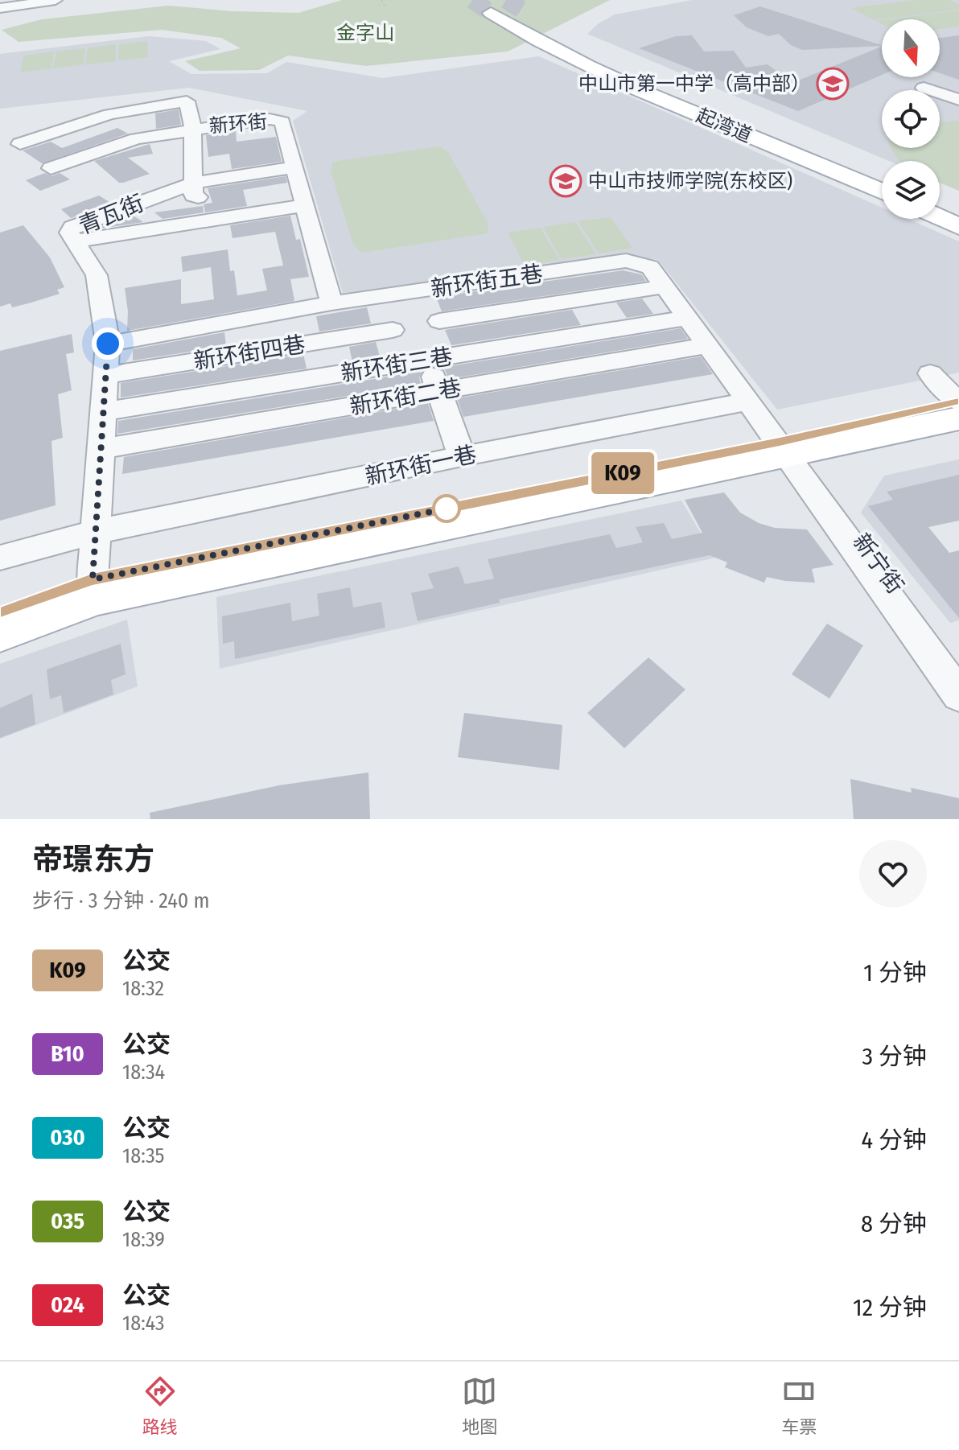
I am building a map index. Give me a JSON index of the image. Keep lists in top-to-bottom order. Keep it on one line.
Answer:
{"streets":{"main road":["起湾道"],"street":["新环街","青瓦街","新环街五巷","新环街四巷","新环街三巷","新环街二巷","新环街一巷","新宁街"]},"crossings":[["新环街","青瓦街"],["新环街","新环街五巷"],["青瓦街","新环街五巷"],["青瓦街","新环街四巷"],["青瓦街","新环街三巷"],["青瓦街","新环街二巷"],["青瓦街","新环街一巷"],["新环街五巷","新环街三巷"],["新环街五巷","新环街二巷"],["新环街五巷","新环街一巷"],["新环街五巷","新宁街"]],"parks":["金字山"],"places":{"school or university":["中山市第一中学（高中部）","中山市技师学院(东校区)"]},"lines":["bus line K09"],"north":"bottom","page":{"on_map":"K09","heading":["帝璟东方","步行 · 3 分钟 · 240 m"],"list":[{"mark":"K09","name":"公交","note":"18:32","value":"1 分钟"},{"mark":"B10","name":"公交","note":"18:34","value":"3 分钟"},{"mark":"030","name":"公交","note":"18:35","value":"4 分钟"},{"mark":"035","name":"公交","note":"18:39","value":"8 分钟"},{"mark":"024","name":"公交","note":"18:43","value":"12 分钟"}],"tabs":["路线","地图","车票"]}}
